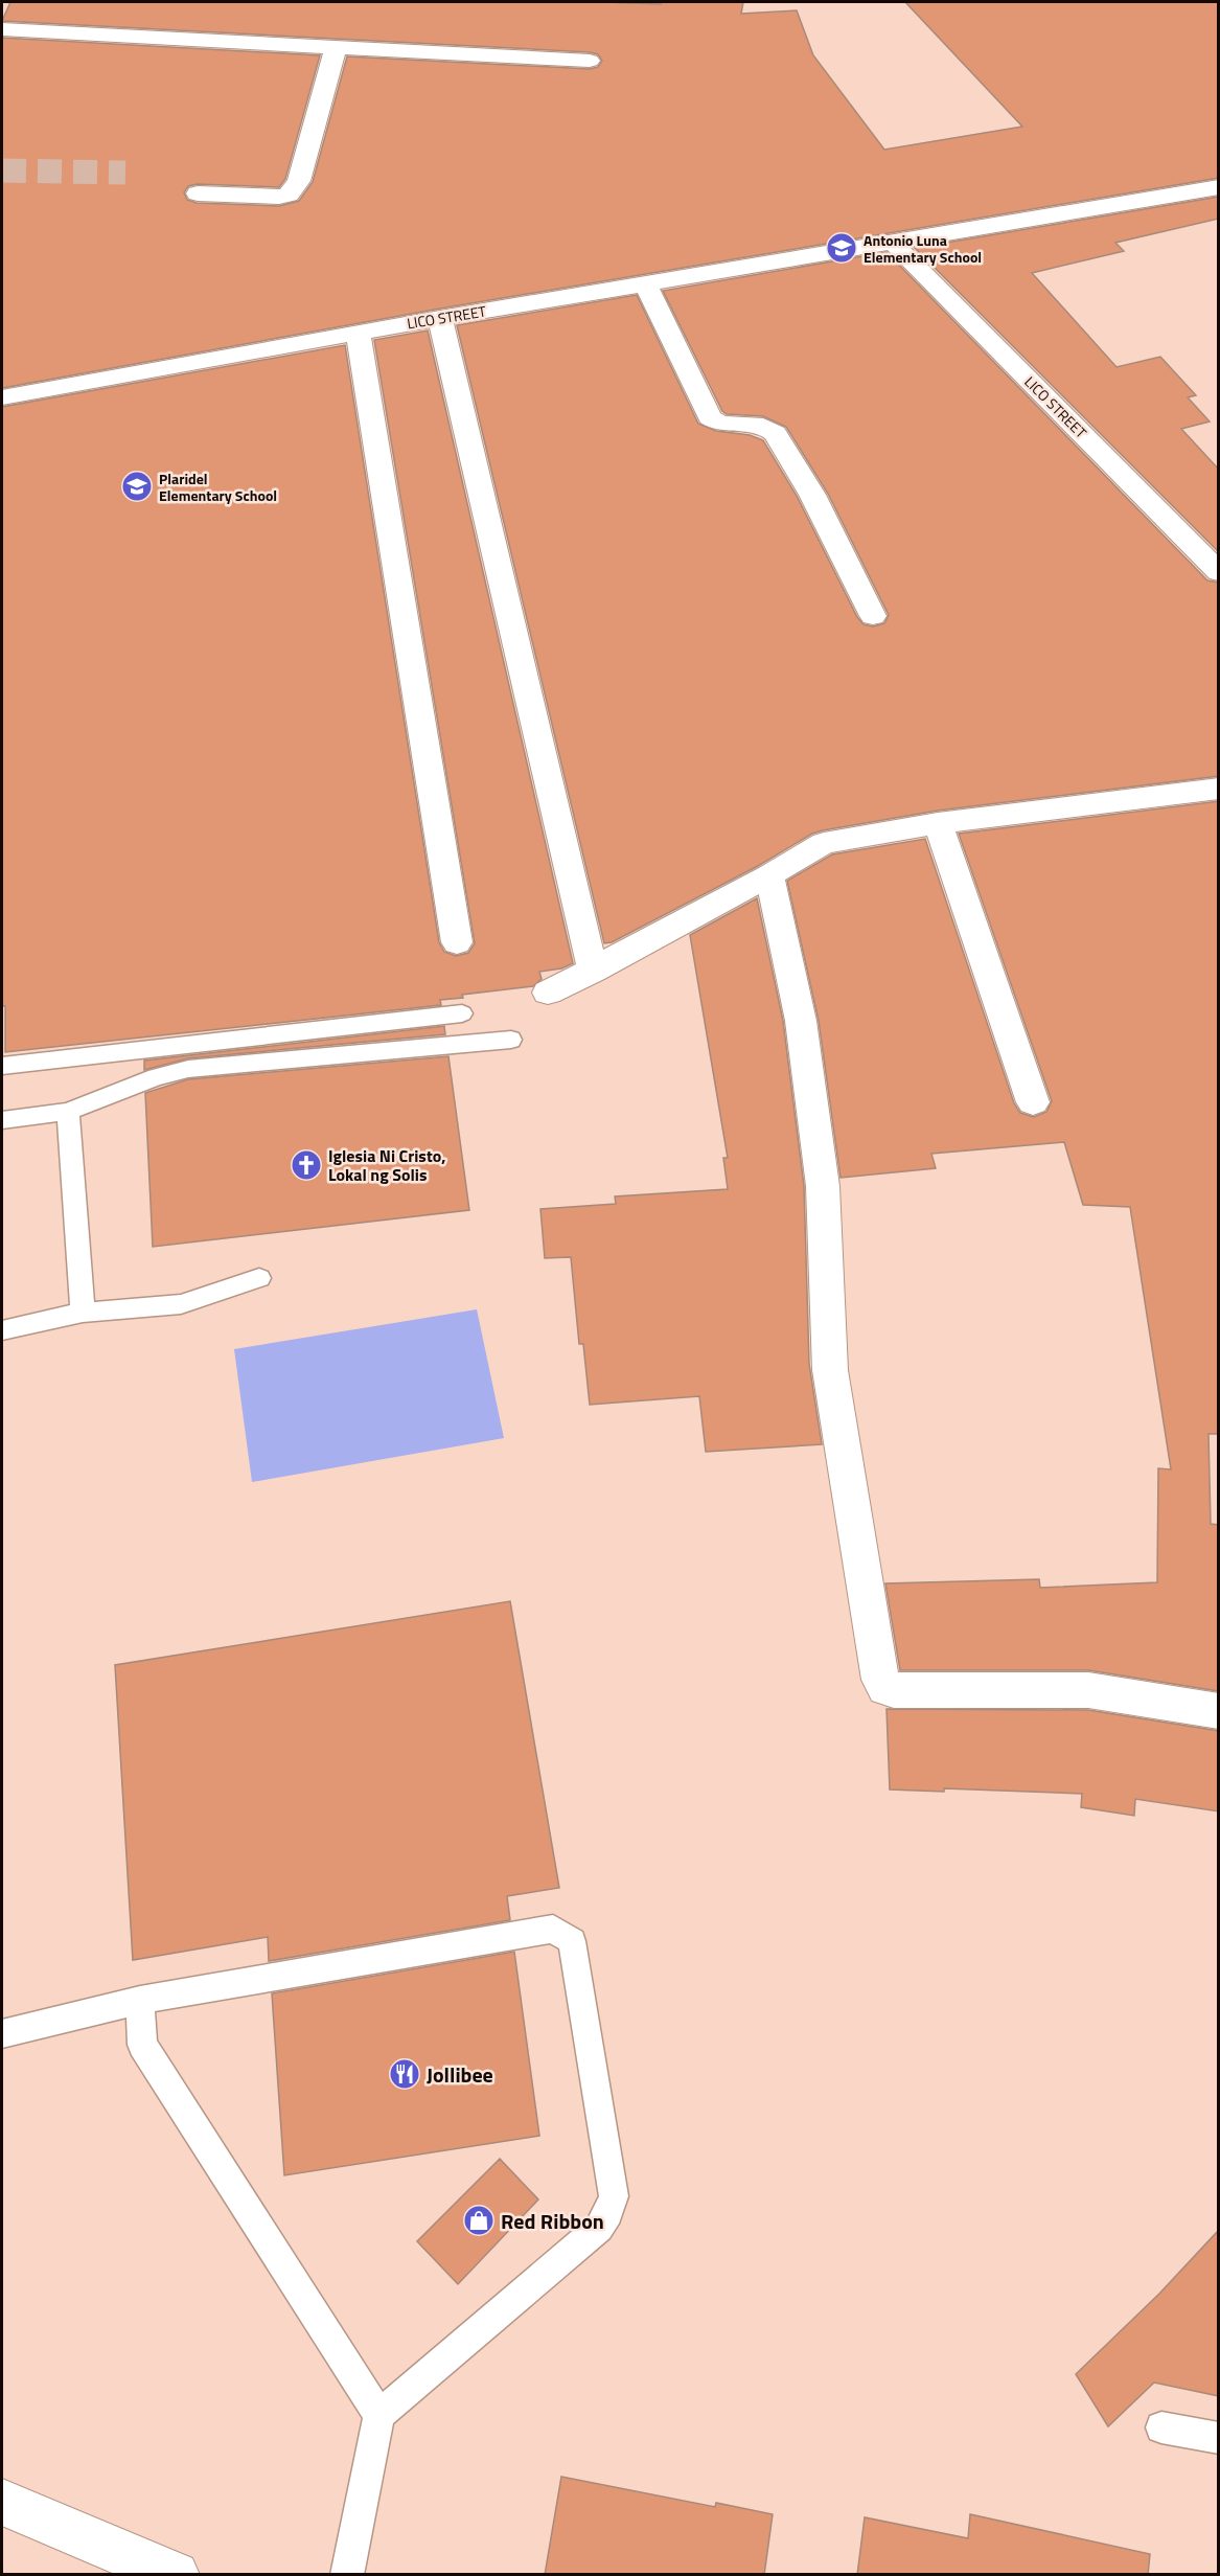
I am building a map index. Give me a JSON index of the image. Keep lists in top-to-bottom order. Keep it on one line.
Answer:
{"streets":{"street":["LICO STREET"]},"places":{"school or university":["Antonio Luna Elementary School","Plaridel Elementary School"],"church":["Iglesia Ni Cristo, Lokal ng Solis"],"restaurant":["Jollibee"],"shop":["Red Ribbon"]}}
